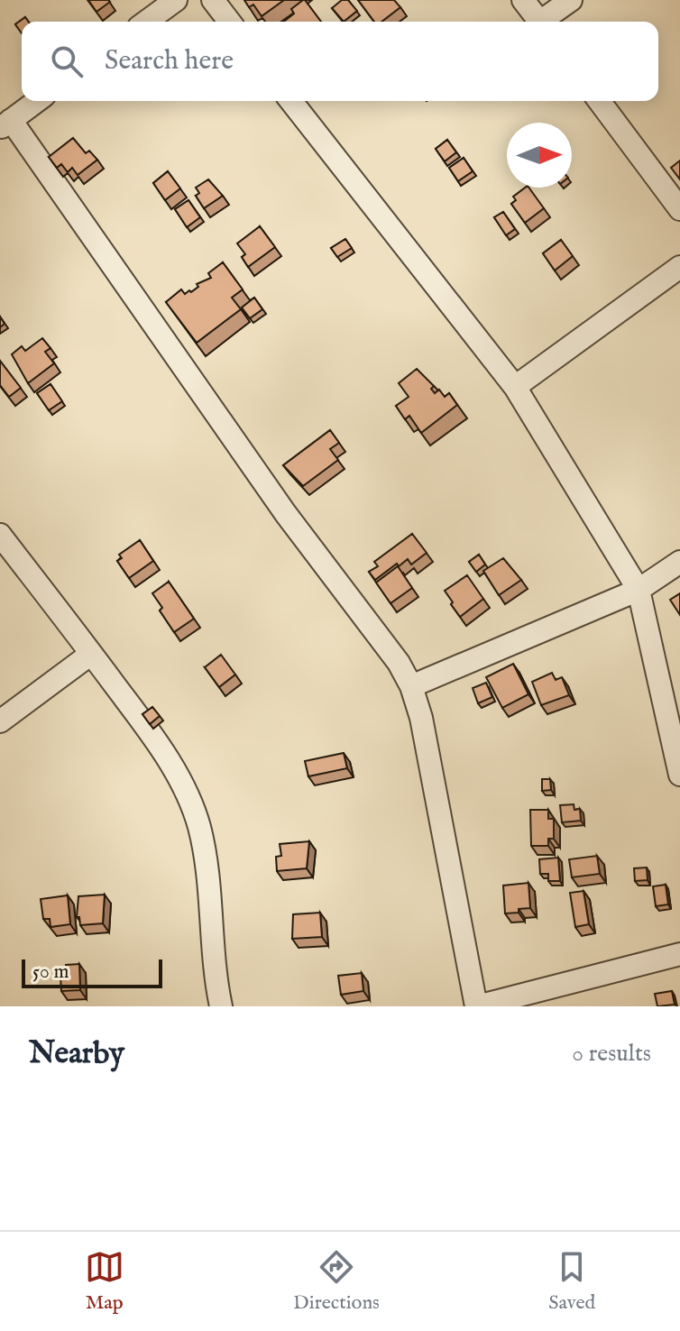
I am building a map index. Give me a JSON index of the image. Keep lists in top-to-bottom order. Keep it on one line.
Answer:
{"scale_bar":"50 m","north":"right","page":{"search":"Search here","scale":"50 m","heading":["Nearby","0 results"],"nav":["Map","Directions","Saved"]}}
